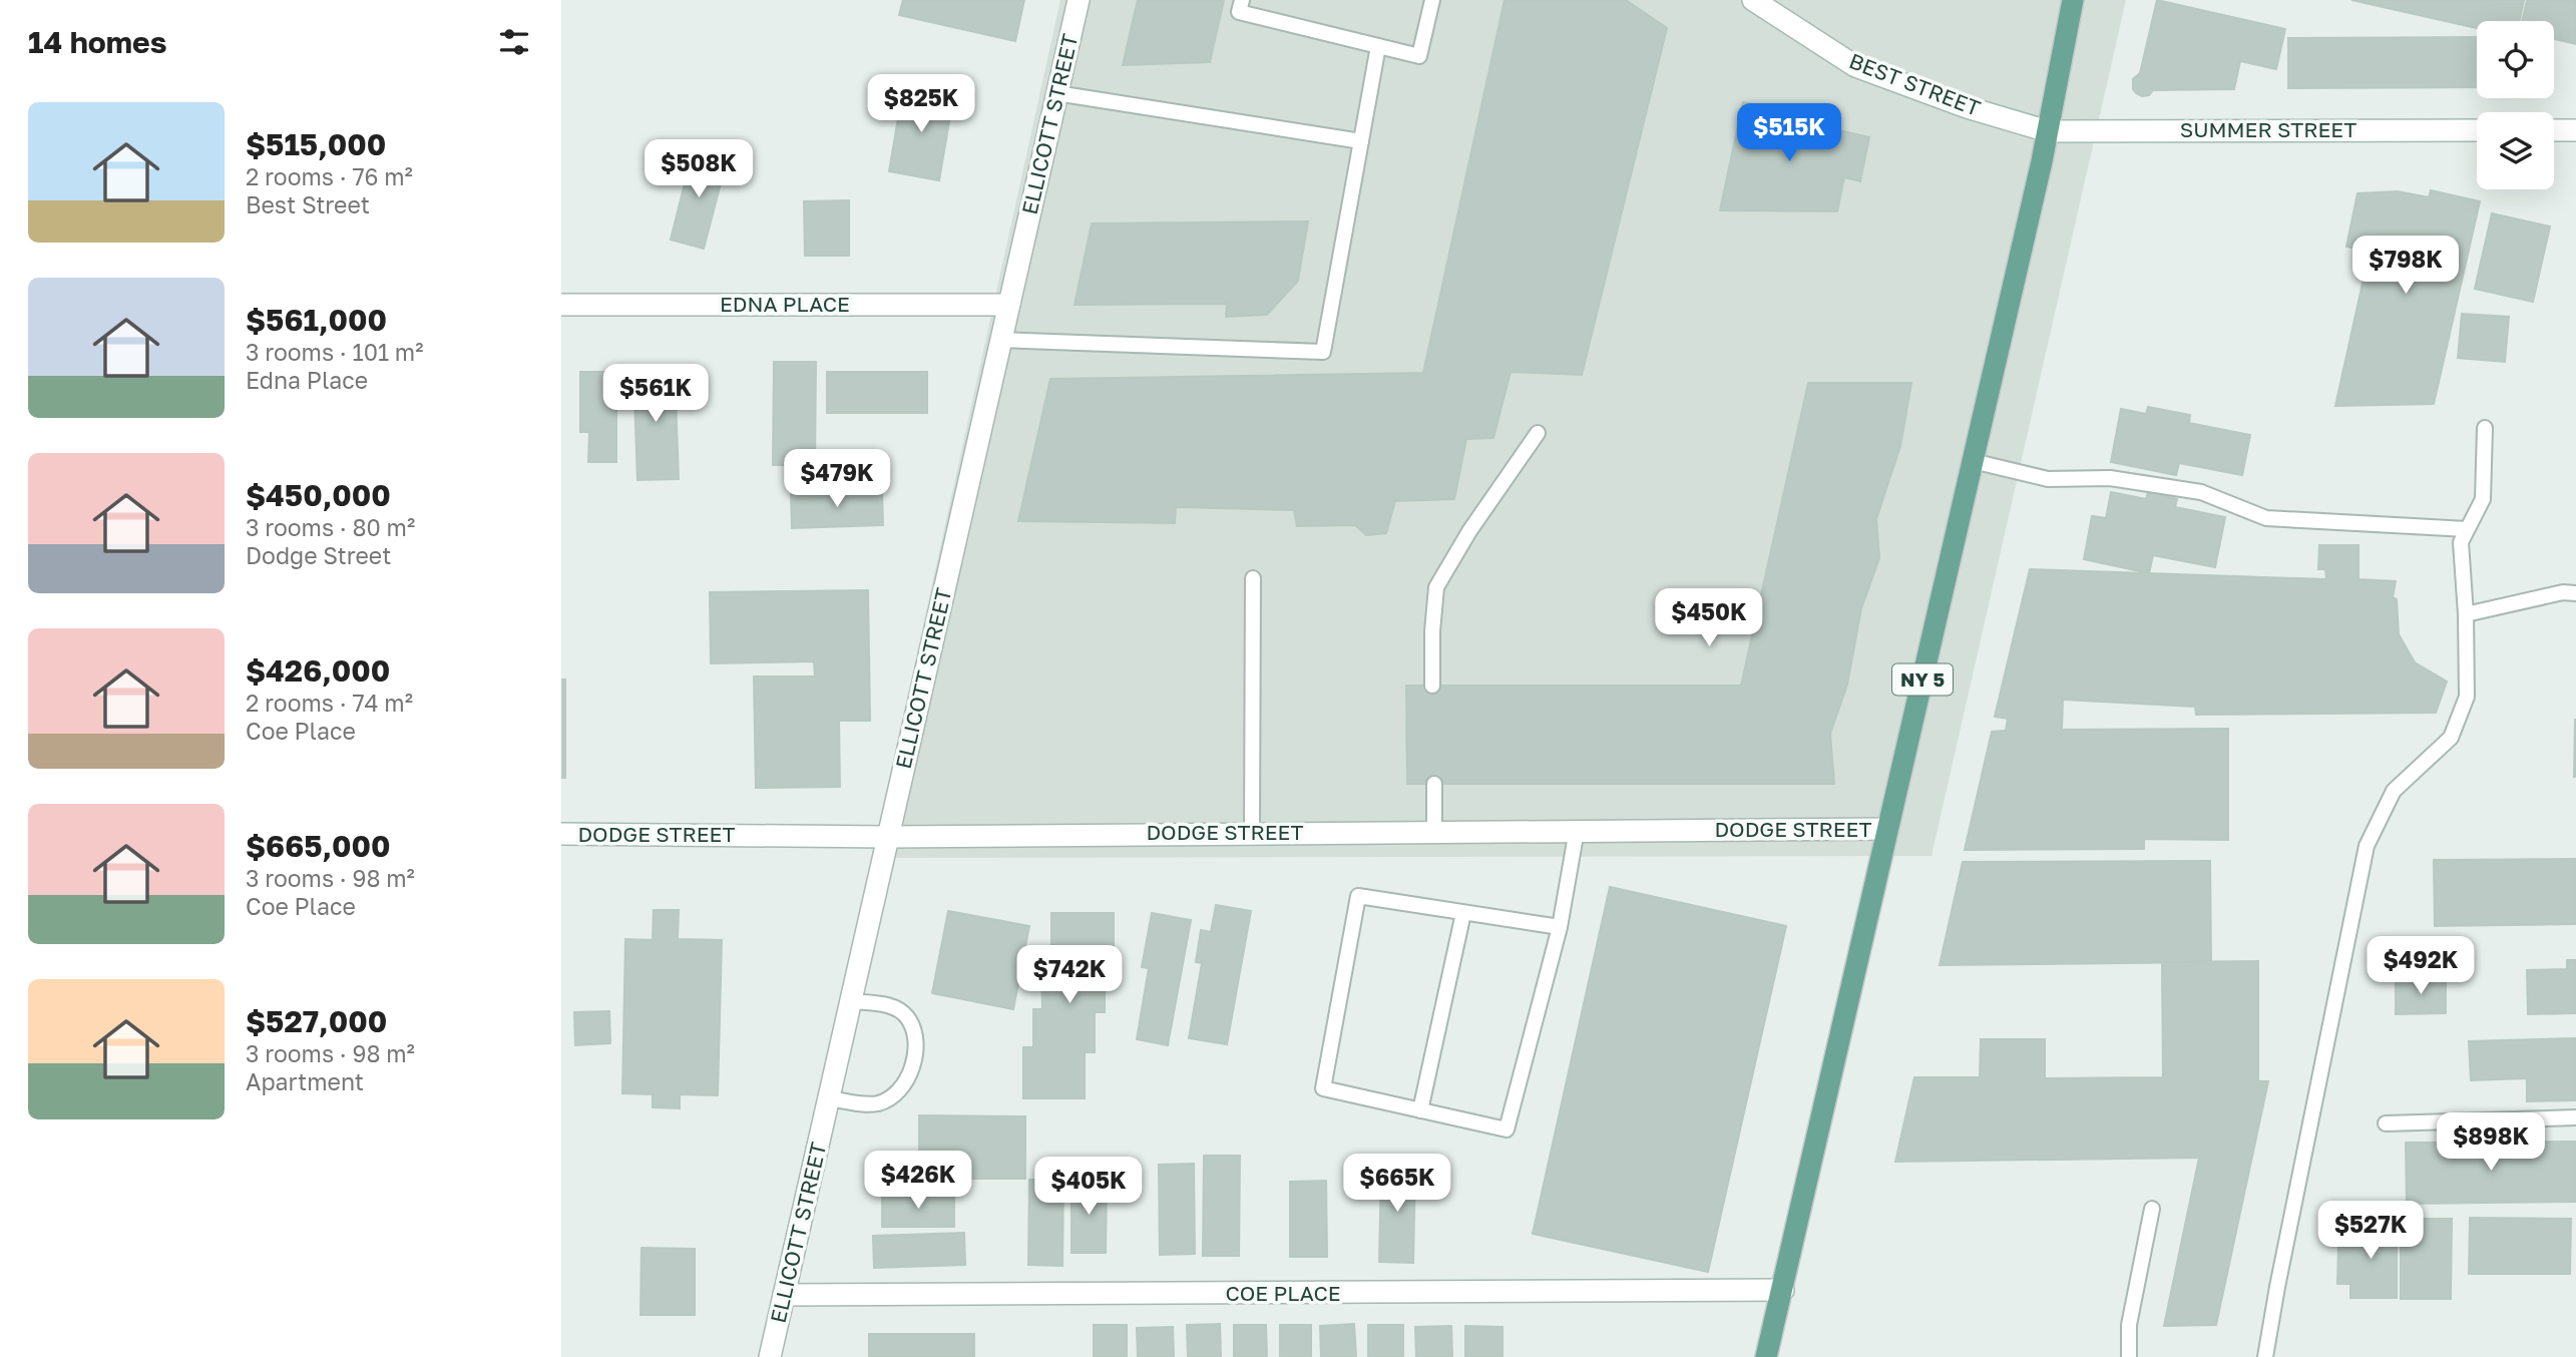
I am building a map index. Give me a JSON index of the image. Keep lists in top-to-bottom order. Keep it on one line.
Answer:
{"streets":{"main road":["NY 5"],"street":["BEST STREET","ELLICOTT STREET","SUMMER STREET","EDNA PLACE","DODGE STREET","COE PLACE"]},"crossings":[["BEST STREET","SUMMER STREET"],["BEST STREET","NY 5"],["ELLICOTT STREET","EDNA PLACE"],["ELLICOTT STREET","DODGE STREET"],["ELLICOTT STREET","COE PLACE"],["SUMMER STREET","NY 5"],["NY 5","DODGE STREET"],["NY 5","COE PLACE"]],"page":{"heading":"14 homes","price":["$825K","$515K","$508K","$798K","$561K","$479K","$450K","$492K","$742K","$898K","$426K","$665K","$405K","$527K"],"list":[{"name":"$515,000","note":"2 rooms · 76 m² · Best Street"},{"name":"$561,000","note":"3 rooms · 101 m² · Edna Place"},{"name":"$450,000","note":"3 rooms · 80 m² · Dodge Street"},{"name":"$426,000","note":"2 rooms · 74 m² · Coe Place"},{"name":"$665,000","note":"3 rooms · 98 m² · Coe Place"},{"name":"$527,000","note":"3 rooms · 98 m² · Apartment"}]}}
